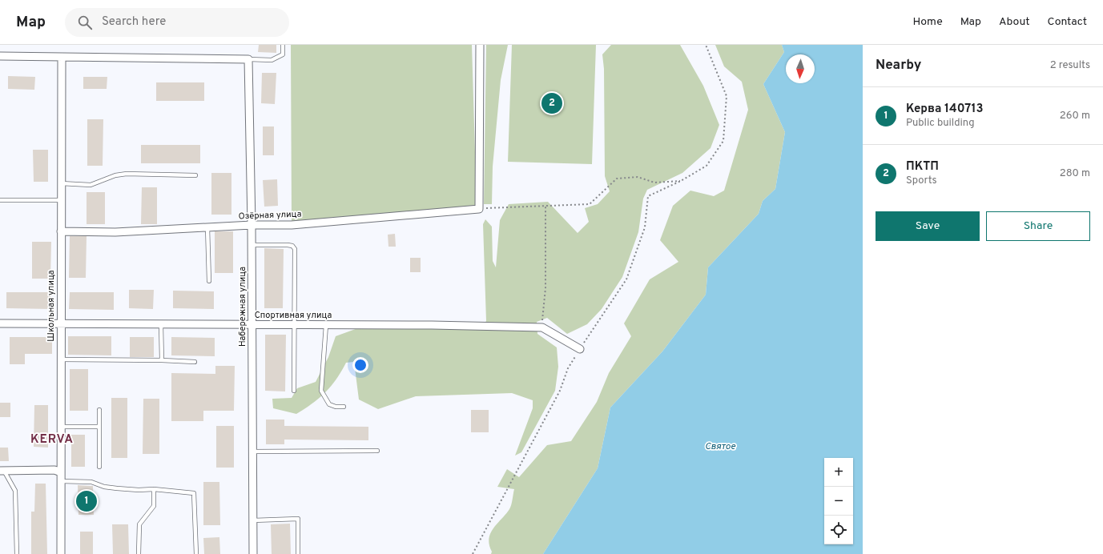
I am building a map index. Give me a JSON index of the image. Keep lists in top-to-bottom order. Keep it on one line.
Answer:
{"streets":{"street":["Озёрная улица","Школьная улица","Набережная улица","Спортивная улица"]},"crossings":[["Озёрная улица","Школьная улица"],["Озёрная улица","Набережная улица"],["Школьная улица","Спортивная улица"],["Набережная улица","Спортивная улица"]],"districts":["KERVA"],"water":["Святое"],"north":"bottom","page":{"header":"Map","search":"Search here","nav":["Home","Map","About","Contact"],"heading":["Nearby","2 results"],"list":[{"mark":"1","name":"Керва 140713","note":"Public building","value":"260 m"},{"mark":"2","name":"ПКТП","note":"Sports","value":"280 m"}],"pins":["2","1"],"buttons":["Save","Share"],"map_buttons":["+","−"]}}
